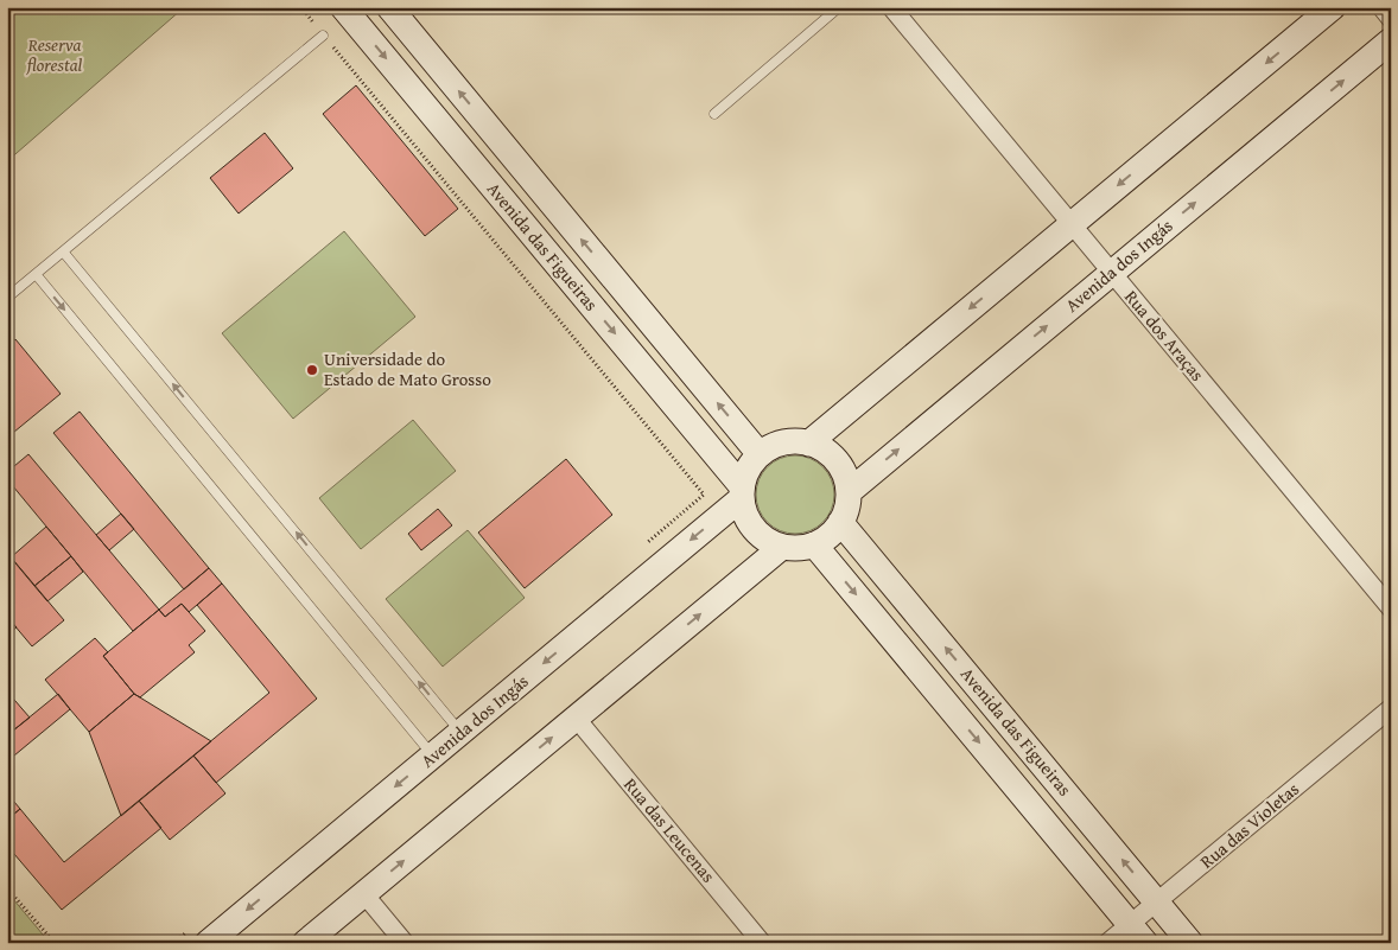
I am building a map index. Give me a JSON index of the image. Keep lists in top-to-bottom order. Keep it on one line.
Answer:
{"streets":{"street":["Avenida das Figueiras","Avenida dos Ingás","Rua dos Araças","Rua das Violetas","Rua das Leucenas"]},"crossings":[["Avenida das Figueiras","Avenida dos Ingás"],["Avenida das Figueiras","Rua das Violetas"],["Avenida dos Ingás","Rua dos Araças"]],"parks":["Reserva florestal"],"places":["Universidade do Estado de Mato Grosso"]}
